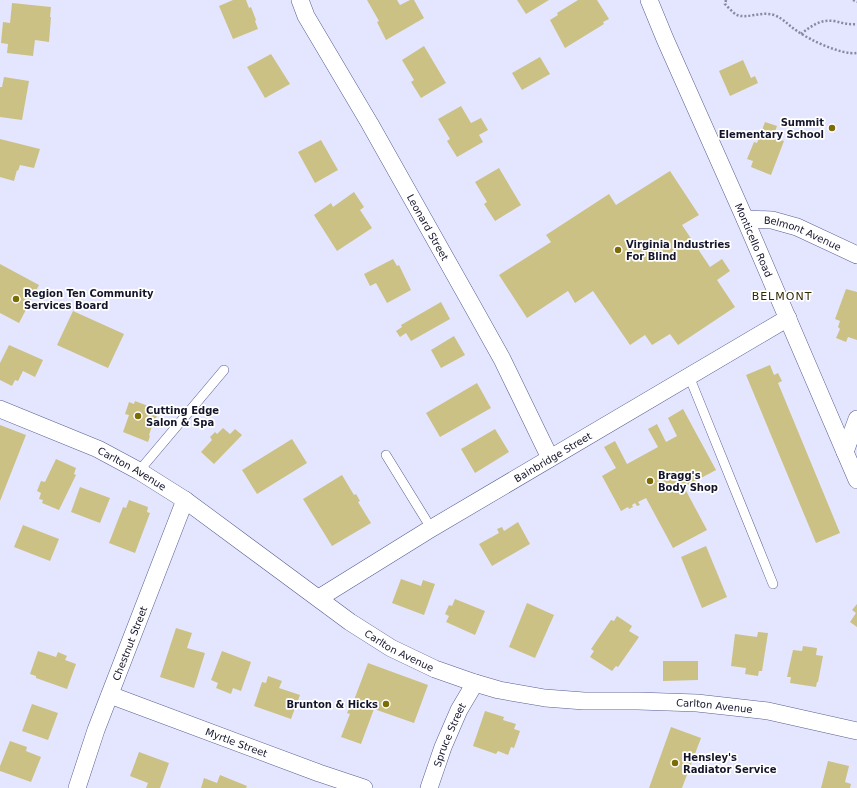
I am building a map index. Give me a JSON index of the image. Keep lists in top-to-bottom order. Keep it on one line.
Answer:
{"streets":{"street":["Leonard Street","Belmont Avenue","Monticello Road","Bainbridge Street","Carlton Avenue","Chestnut Street","Spruce Street","Myrtle Street"]},"crossings":[["Leonard Street","Bainbridge Street"],["Belmont Avenue","Monticello Road"],["Monticello Road","Bainbridge Street"],["Bainbridge Street","Carlton Avenue"],["Carlton Avenue","Chestnut Street"],["Carlton Avenue","Spruce Street"],["Chestnut Street","Myrtle Street"]],"districts":["BELMONT"],"places":["Summit Elementary School","Virginia Industries For Blind","Region Ten Community Services Board","Cutting Edge Salon & Spa","Bragg's Body Shop","Brunton & Hicks","Hensley's Radiator Service"]}
